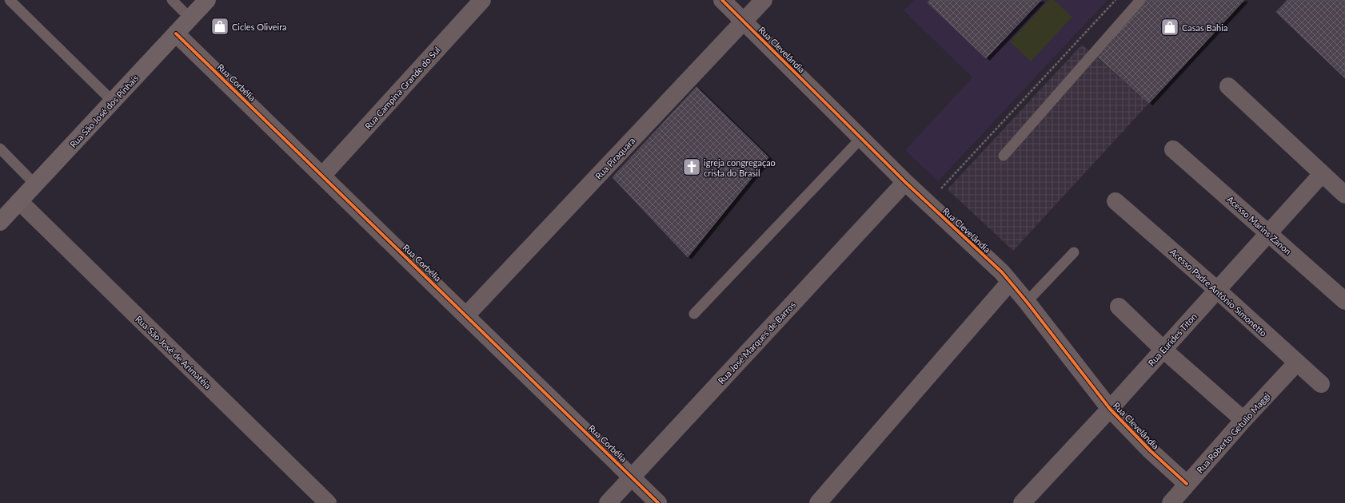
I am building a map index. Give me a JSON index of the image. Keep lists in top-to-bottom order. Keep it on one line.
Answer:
{"streets":{"street":["Rua Clevelândia","Rua Corbélia","Rua Campina Grande do Sul","Rua São José dos Pinhais","Rua Piraquara","Acesso Marins Zanon","Acesso Padre Antônio Simonetto","Rua Eurides Titon","Rua José Marques de Barros","Rua São José de Arimatéia","Rua Roberto Getulio Maggi"]},"crossings":[["Rua Clevelândia","Rua Piraquara"],["Rua Clevelândia","Rua Eurides Titon"],["Rua Clevelândia","Rua José Marques de Barros"],["Rua Clevelândia","Rua Roberto Getulio Maggi"],["Rua Corbélia","Rua Campina Grande do Sul"],["Rua Corbélia","Rua São José dos Pinhais"],["Rua Corbélia","Rua Piraquara"],["Rua Corbélia","Rua José Marques de Barros"],["Rua São José dos Pinhais","Rua São José de Arimatéia"],["Acesso Marins Zanon","Rua Eurides Titon"],["Acesso Padre Antônio Simonetto","Rua Eurides Titon"],["Acesso Padre Antônio Simonetto","Rua Roberto Getulio Maggi"]],"places":{"shop":["Cicles Oliveira","Casas Bahia"],"church":["igreja congregaçao crista do Brasil"]}}
